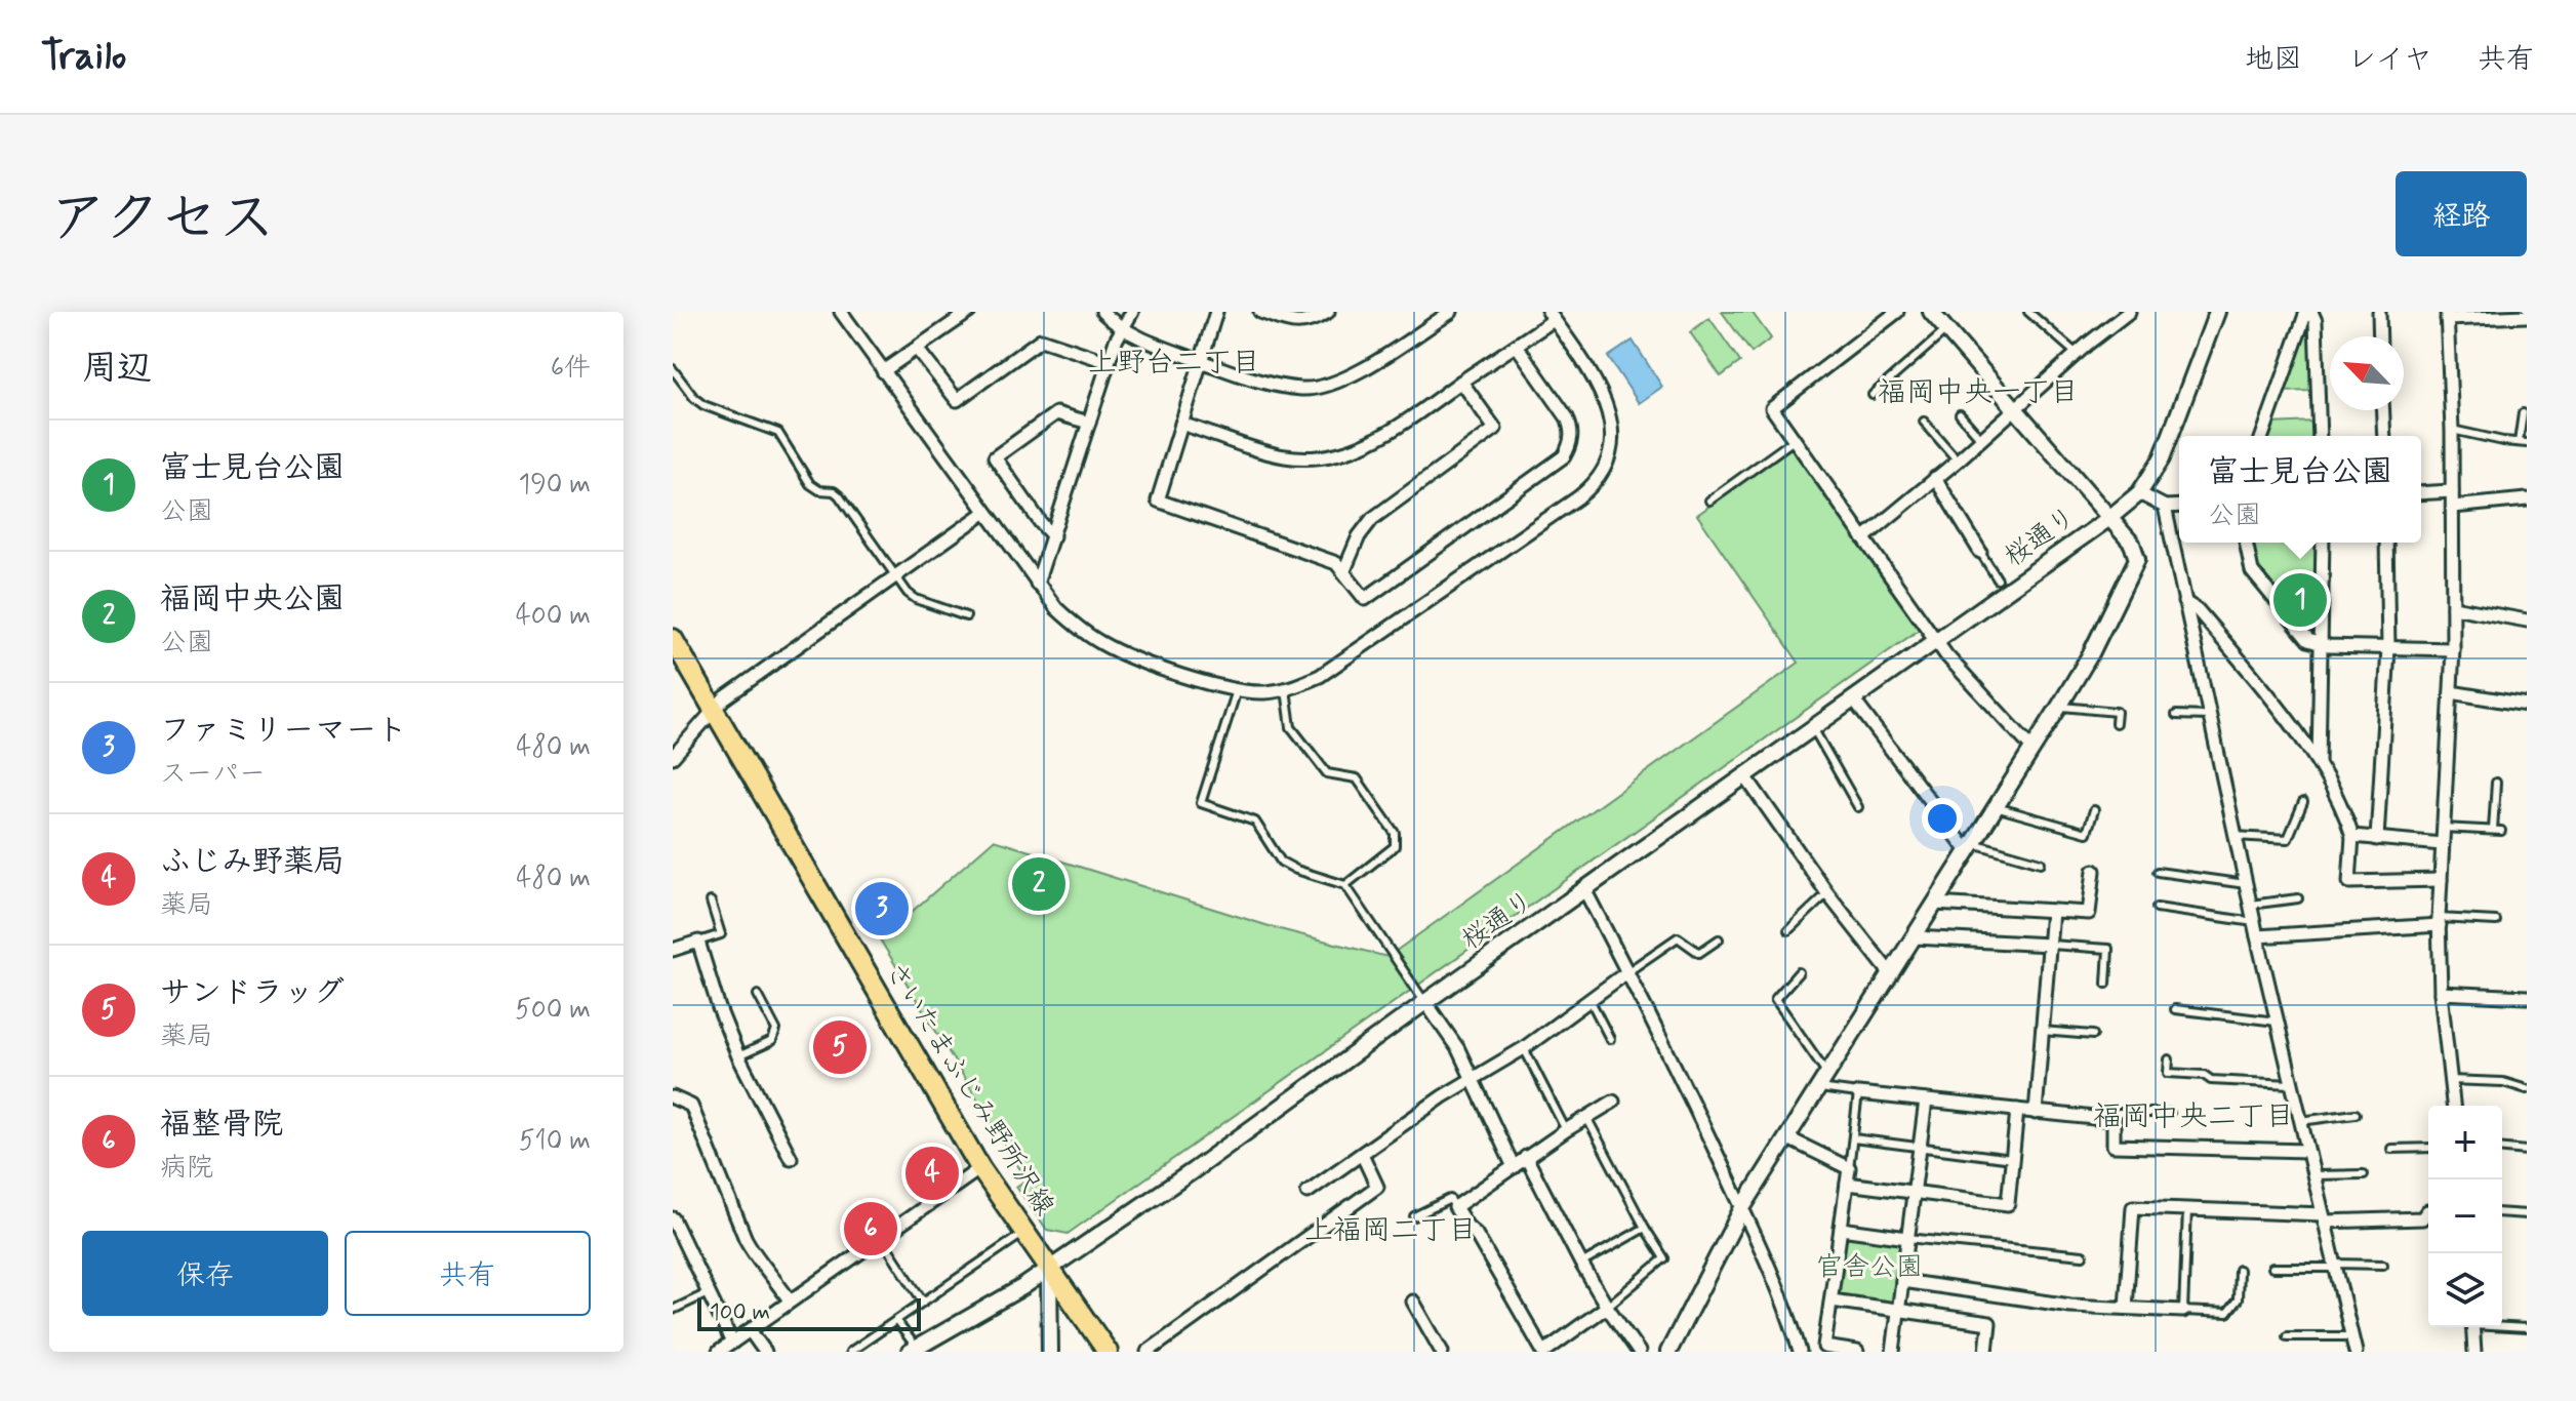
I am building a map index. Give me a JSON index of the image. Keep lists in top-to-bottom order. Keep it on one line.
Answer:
{"streets":{"main road":["さいたまふじみ野所沢線"],"street":["桜通り"]},"crossings":[["桜通り","さいたまふじみ野所沢線"]],"districts":["上野台二丁目","福岡中央一丁目","福岡中央二丁目","上福岡二丁目"],"parks":["官舎公園"],"scale_bar":"100 m","north":"top left","page":{"header":"Trailo","nav":["地図","レイヤ","共有"],"title":"アクセス","buttons":["経路",["保存","共有"]],"heading":["周辺","6件"],"list":[{"mark":"1","name":"富士見台公園","note":"公園","value":"190 m"},{"mark":"2","name":"福岡中央公園","note":"公園","value":"400 m"},{"mark":"3","name":"ファミリーマート","note":"スーパー","value":"480 m"},{"mark":"4","name":"ふじみ野薬局","note":"薬局","value":"480 m"},{"mark":"5","name":"サンドラッグ","note":"薬局","value":"500 m"},{"mark":"6","name":"福整骨院","note":"病院","value":"510 m"}],"popup":["富士見台公園","公園"],"pins":["1","2","3","5","4","6"],"map_buttons":["+","−"],"scale":"100 m"}}
